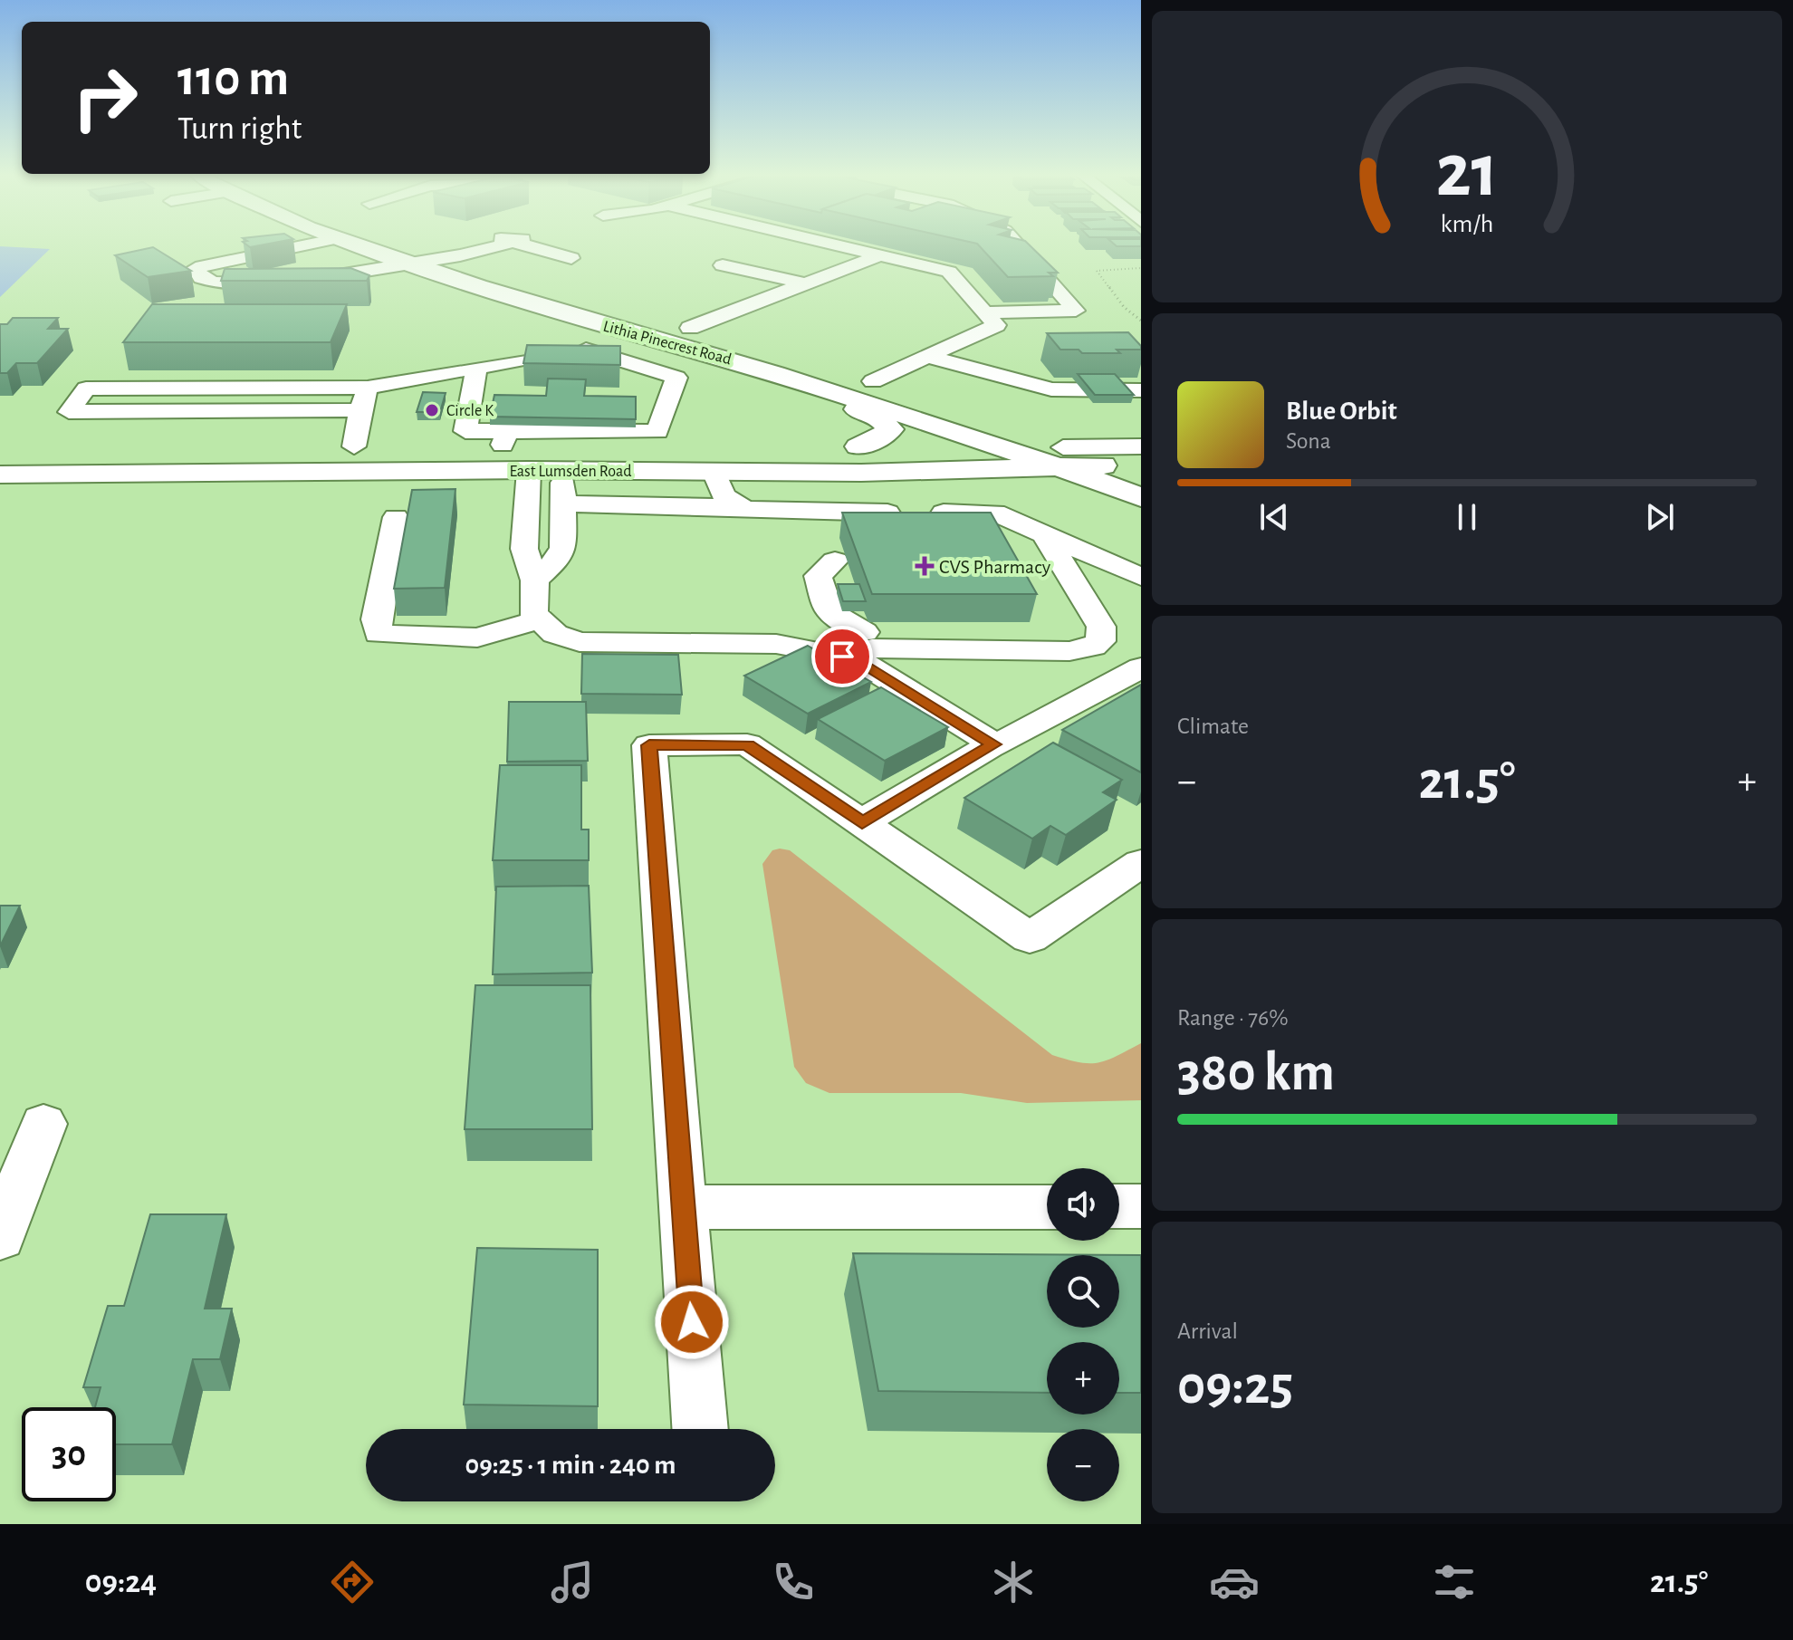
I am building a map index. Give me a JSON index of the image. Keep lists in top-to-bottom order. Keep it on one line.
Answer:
{"streets":{"main road":["Lithia Pinecrest Road","East Lumsden Road"]},"crossings":[["Lithia Pinecrest Road","East Lumsden Road"]],"places":{"other":["Circle K"],"health":["CVS Pharmacy"]},"page":{"turn":["110 m","Turn right"],"song":["Blue Orbit","Sona"],"tile":["Climate",["Range · 76%","380 km"],["Arrival","09:25"]],"heat":["−","21.5°","+"],"map_buttons":["+","−"],"limit":"30","trip":"09:25 · 1 min · 240 m","tabs":["09:24","21.5°"],"gauge":["21","km/h"]}}
